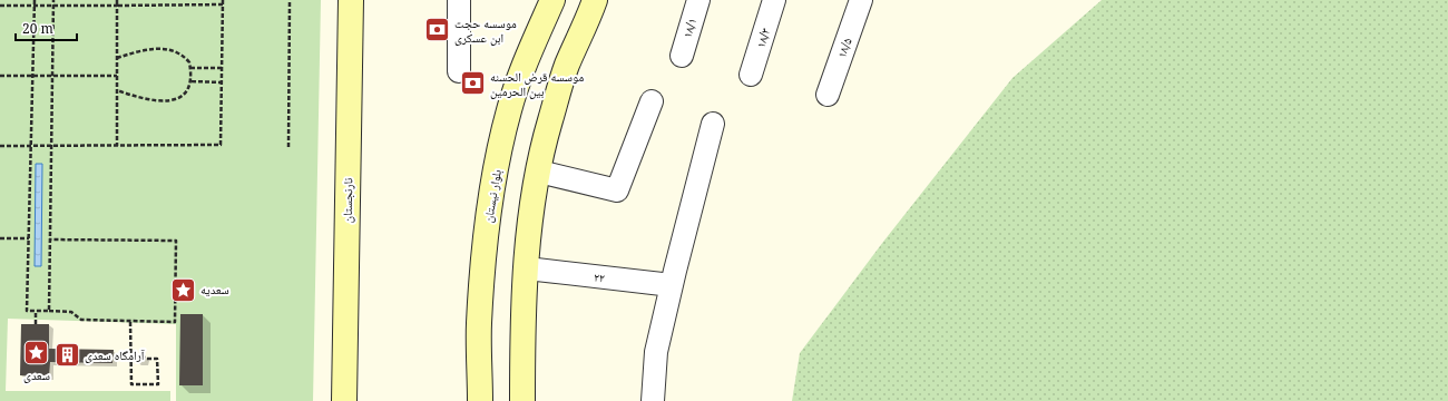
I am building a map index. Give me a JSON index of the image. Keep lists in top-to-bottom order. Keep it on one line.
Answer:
{"streets":{"main road":["بلوار نیستان","نارنجستان"],"street":["۱۸/۱","۱۸/۳","۱۸/۵","۲۲"]},"places":{"bank":["موسسه حجت ابن عسکری","موسسه قرض الحسنه بین الحرمین"],"place":["سعدیه","سعدی"],"building":["آرامگاه سعدی"]},"scale_bar":"20 m"}
